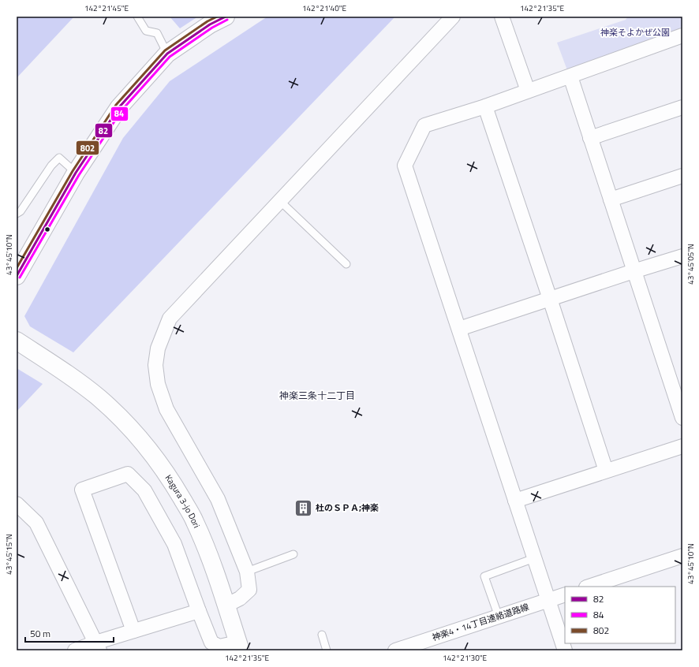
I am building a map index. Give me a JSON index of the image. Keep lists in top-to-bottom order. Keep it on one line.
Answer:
{"streets":{"street":["Kagura 3-jo Dori","神楽4・14丁目連絡道路線"]},"districts":["神楽三条十二丁目"],"parks":["神楽そよかぜ公園"],"places":{"building":["杜のＳＰＡ;神楽"]},"lines":["transit line 82","transit line 802","transit line 84"],"legend":["82","84","802"],"scale_bar":"50 m","coordinates":["142°21'45\"E","142°21'40\"E","142°21'35\"E","43°45'10\"N","43°45'05\"N","43°45'15\"N","142°21'30\"E"]}
